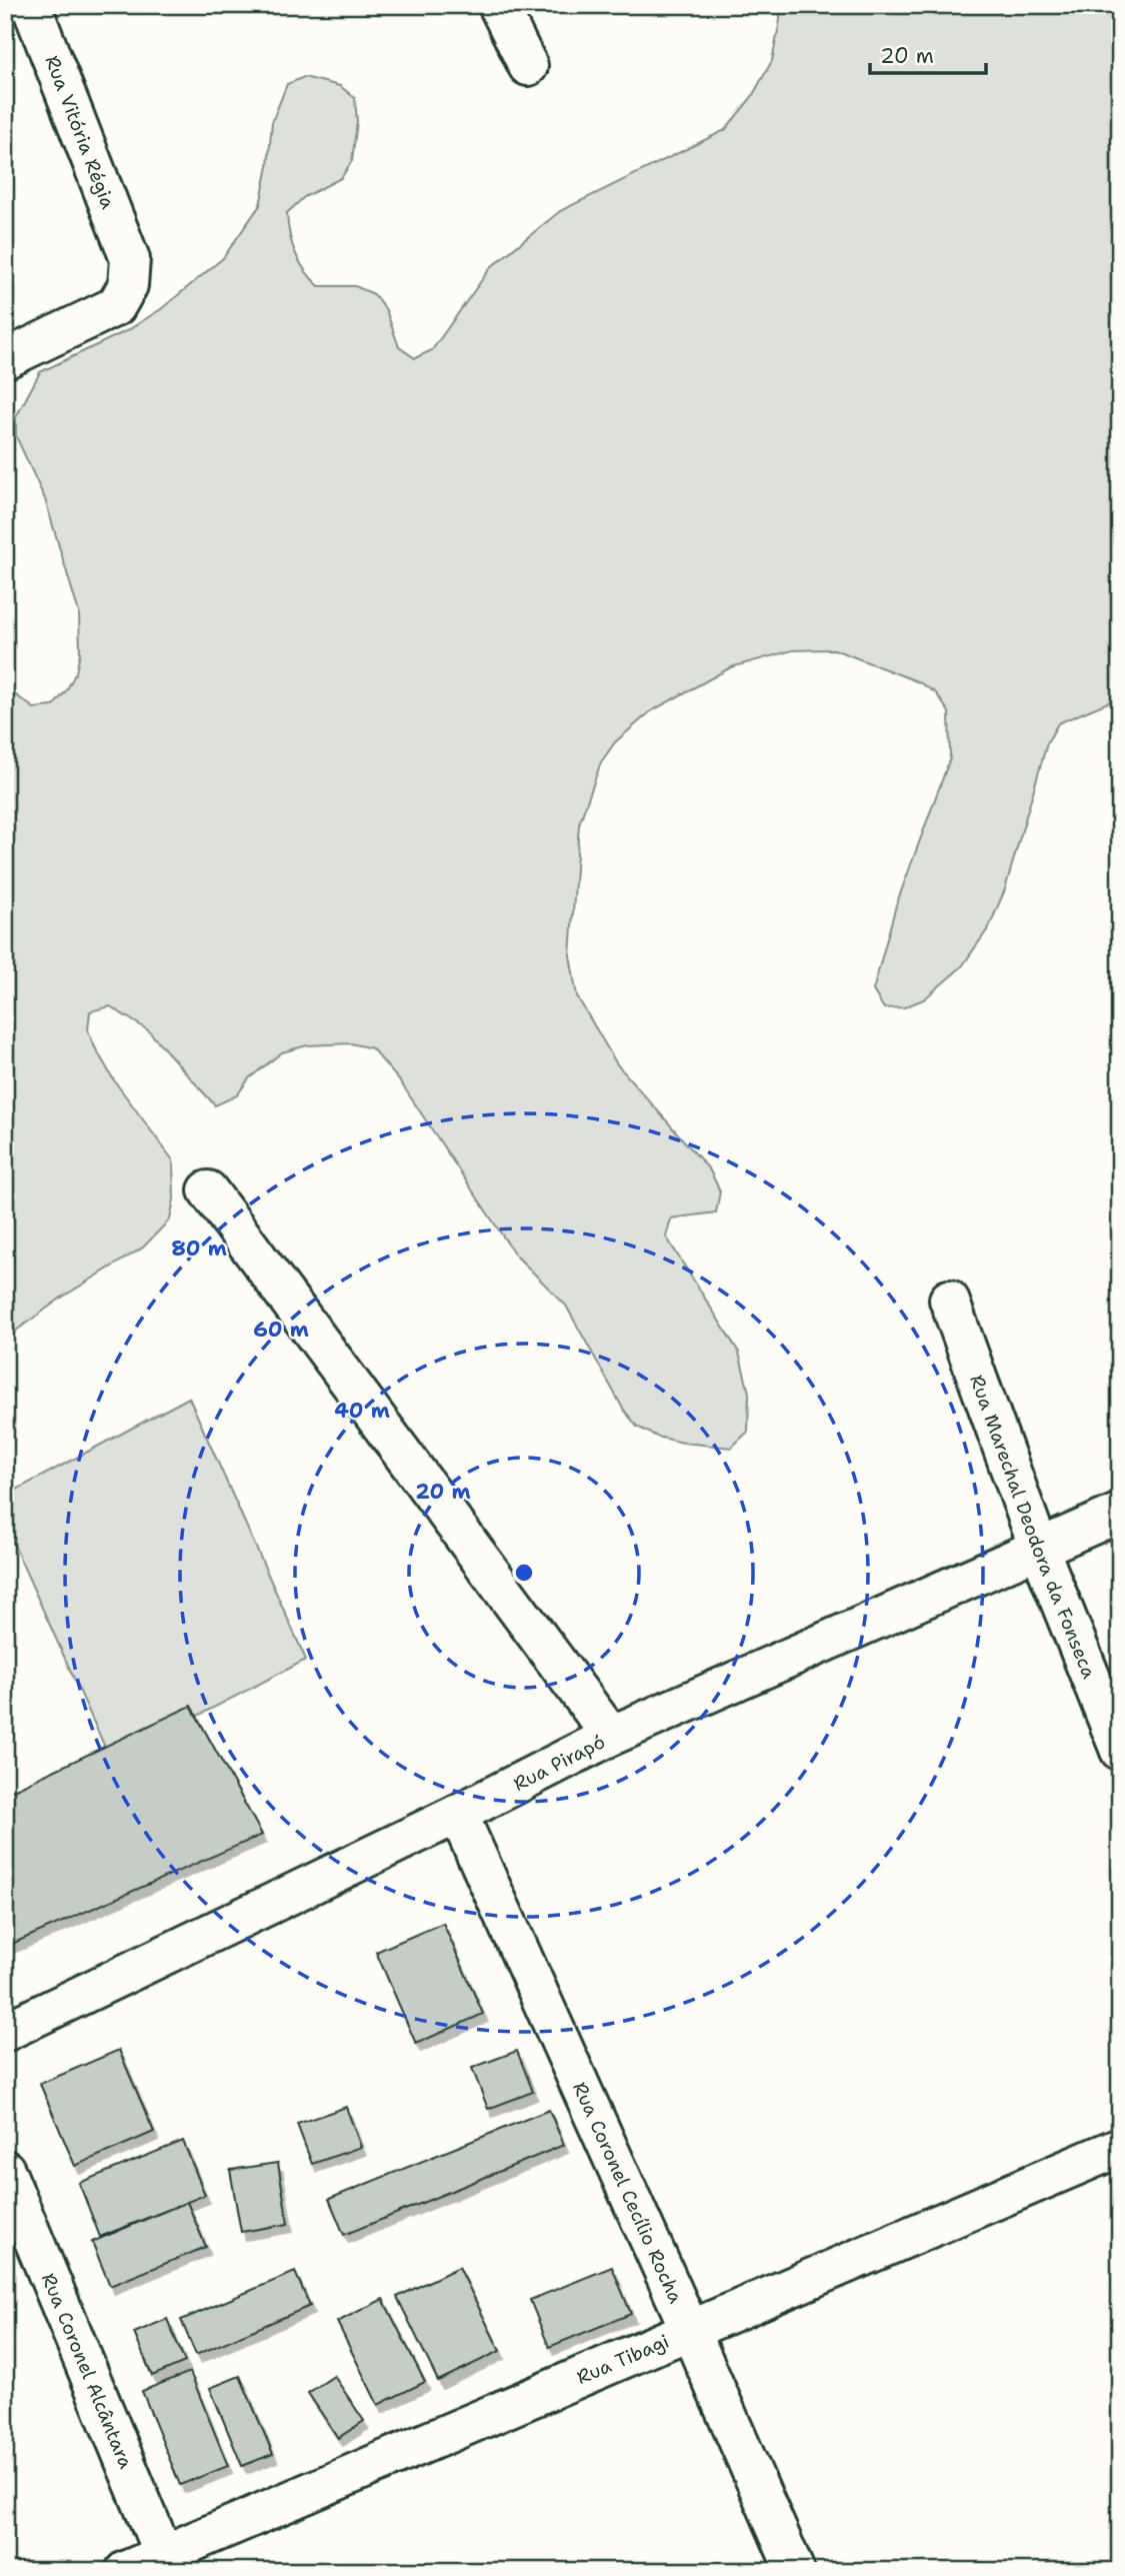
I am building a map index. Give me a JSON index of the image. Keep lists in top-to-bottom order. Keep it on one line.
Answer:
{"streets":{"street":["Rua Vitória Régia","Rua Marechal Deodora da Fonseca","Rua Pirapó","Rua Coronel Cecílio Rocha","Rua Tibagi","Rua Coronel Alcântara"]},"crossings":[["Rua Marechal Deodora da Fonseca","Rua Pirapó"],["Rua Pirapó","Rua Coronel Cecílio Rocha"],["Rua Coronel Cecílio Rocha","Rua Tibagi"],["Rua Tibagi","Rua Coronel Alcântara"]],"scale_bar":"20 m","rings":["80 m","60 m","40 m","20 m"]}
